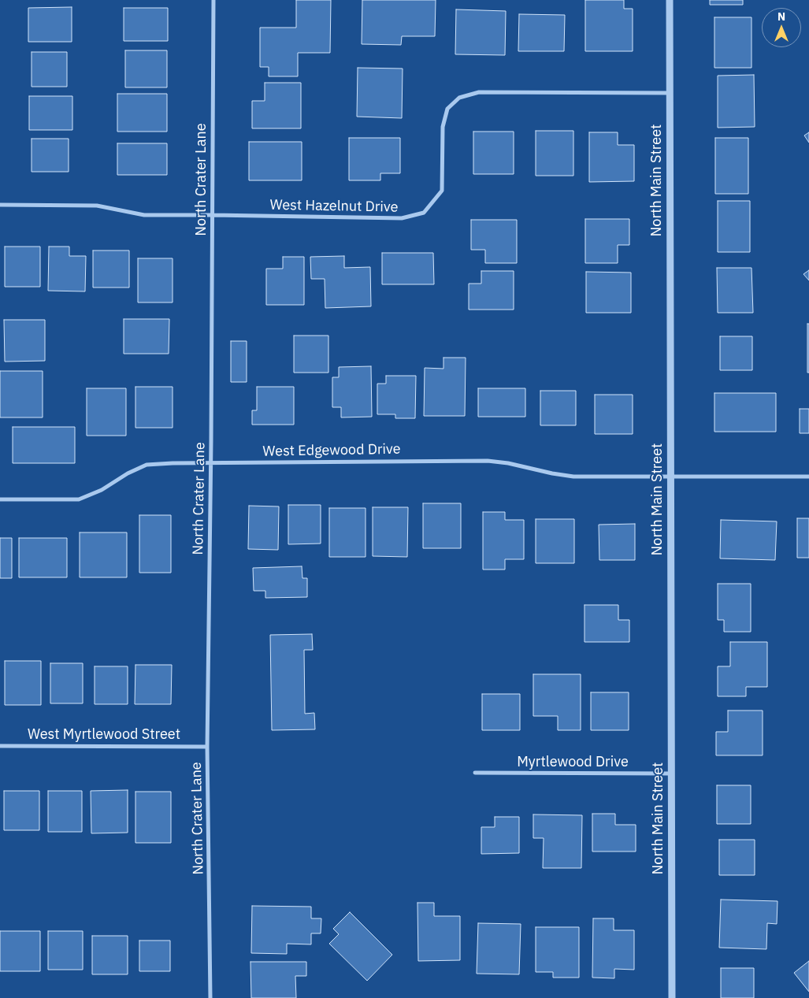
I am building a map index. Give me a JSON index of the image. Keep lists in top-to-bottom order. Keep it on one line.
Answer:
{"streets":{"street":["North Crater Lane","North Main Street","West Hazelnut Drive","West Edgewood Drive","West Myrtlewood Street","Myrtlewood Drive"]},"crossings":[["North Crater Lane","West Hazelnut Drive"],["North Crater Lane","West Edgewood Drive"],["North Crater Lane","West Myrtlewood Street"],["North Main Street","West Hazelnut Drive"],["North Main Street","West Edgewood Drive"],["North Main Street","Myrtlewood Drive"]],"north":"top"}
